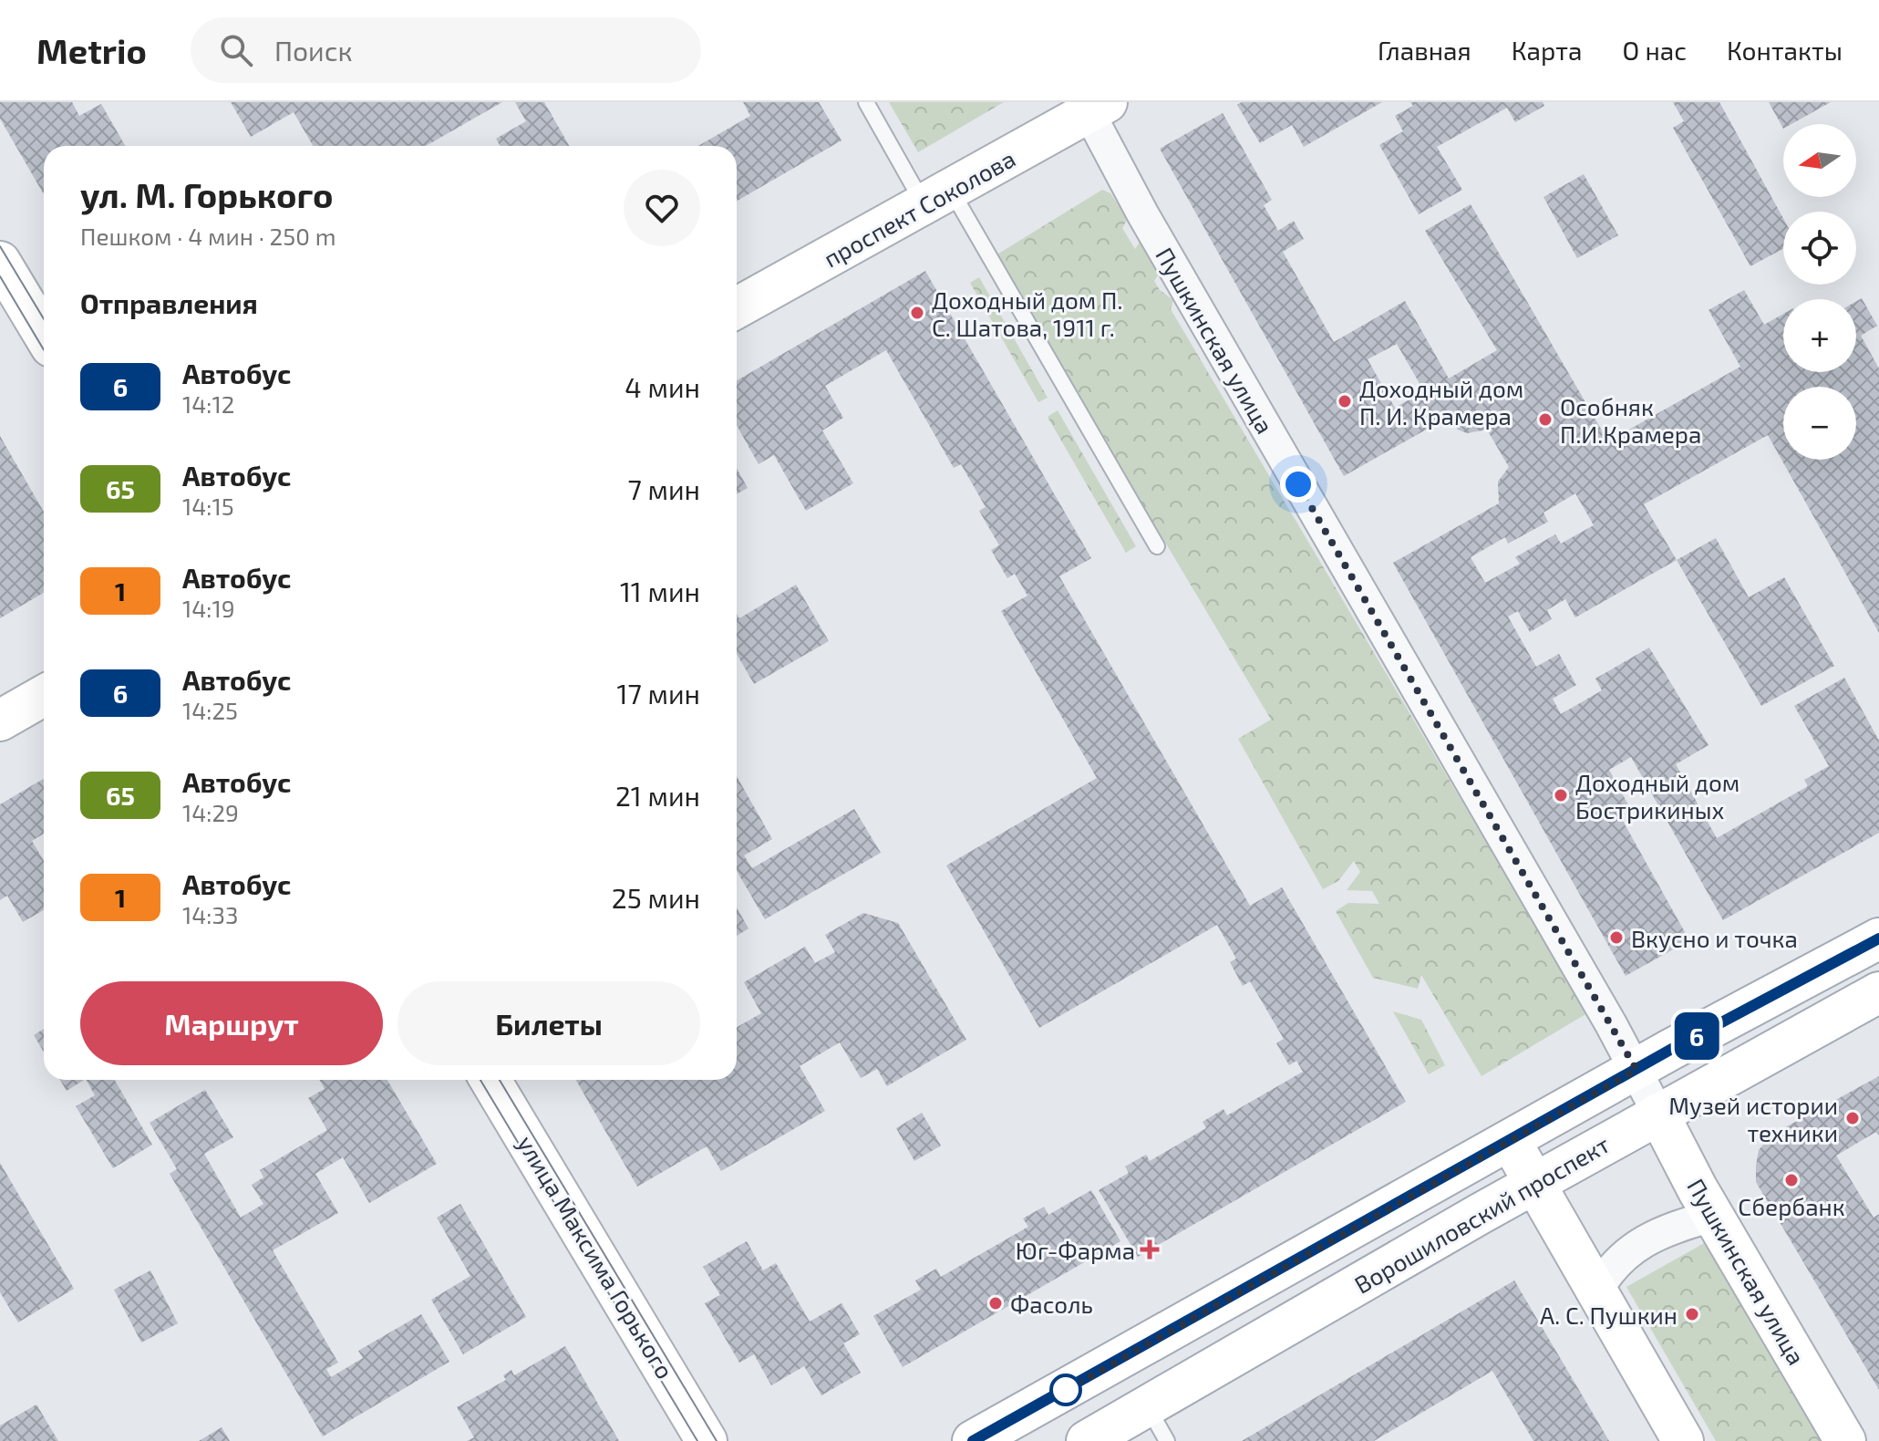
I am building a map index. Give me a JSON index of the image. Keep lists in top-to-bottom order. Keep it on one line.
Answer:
{"streets":{"main road":["проспект Соколова","Пушкинская улица","Ворошиловский проспект","улица Максима Горького"]},"crossings":[["проспект Соколова","Пушкинская улица"],["Пушкинская улица","Ворошиловский проспект"]],"places":{"other":["Доходный дом П. С. Шатова, 1911 г.","Доходный дом П. И. Крамера","Особняк П.И.Крамера","Доходный дом Бострикиных","Вкусно и точка","Музей истории техники","Сбербанк","Фасоль","А. С. Пушкин"],"health":["Юг-Фарма"]},"lines":["bus line 6"],"north":"left","page":{"header":"Metrio","search":"Поиск","nav":["Главная","Карта","О нас","Контакты"],"on_map":"6","map_buttons":["+","−"],"heading":[["ул. М. Горького","Пешком · 4 мин · 250 m"],"Отправления"],"list":[{"mark":"6","name":"Автобус","note":"14:12","value":"4 мин"},{"mark":"65","name":"Автобус","note":"14:15","value":"7 мин"},{"mark":"1","name":"Автобус","note":"14:19","value":"11 мин"},{"mark":"6","name":"Автобус","note":"14:25","value":"17 мин"},{"mark":"65","name":"Автобус","note":"14:29","value":"21 мин"},{"mark":"1","name":"Автобус","note":"14:33","value":"25 мин"}],"buttons":["Маршрут","Билеты"]}}
